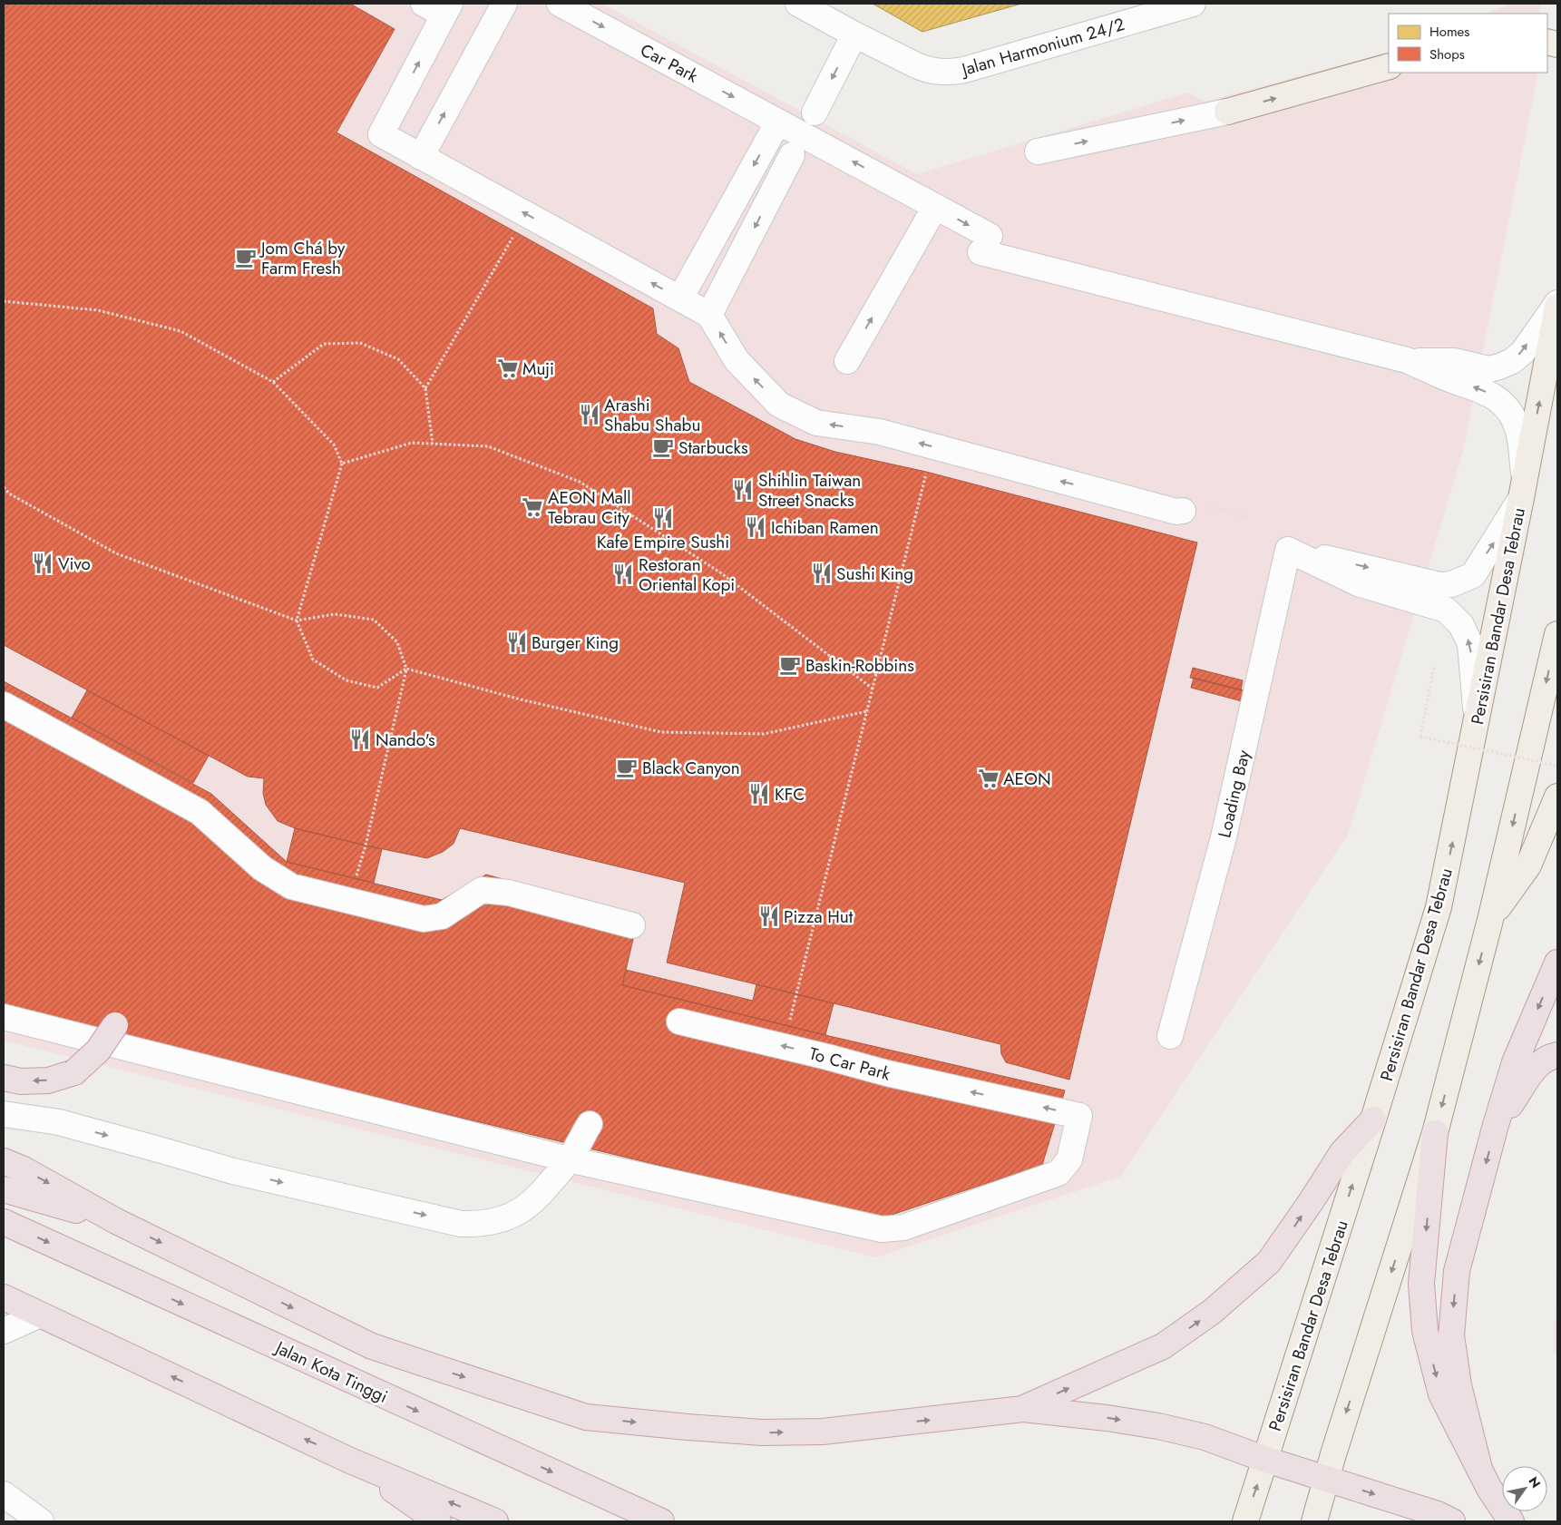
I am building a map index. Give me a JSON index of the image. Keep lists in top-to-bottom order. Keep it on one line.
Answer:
{"streets":{"highway":["Jalan Kota Tinggi"],"main road":["Persisiran Bandar Desa Tebrau"],"street":["Jalan Harmonium 24/2","Car Park","Loading Bay","To Car Park"]},"places":{"cafe":["Jom Chá by Farm Fresh","Starbucks","Baskin-Robbins","Black Canyon"],"supermarket":["Muji","AEON Mall Tebrau City","AEON"],"restaurant":["Arashi Shabu Shabu","Shihlin Taiwan Street Snacks","Kafe Empire Sushi","Ichiban Ramen","Vivo","Sushi King","Restoran Oriental Kopi","Burger King","Nando's","KFC","Pizza Hut"]},"legend":["Homes","Shops"],"north":"top right"}
